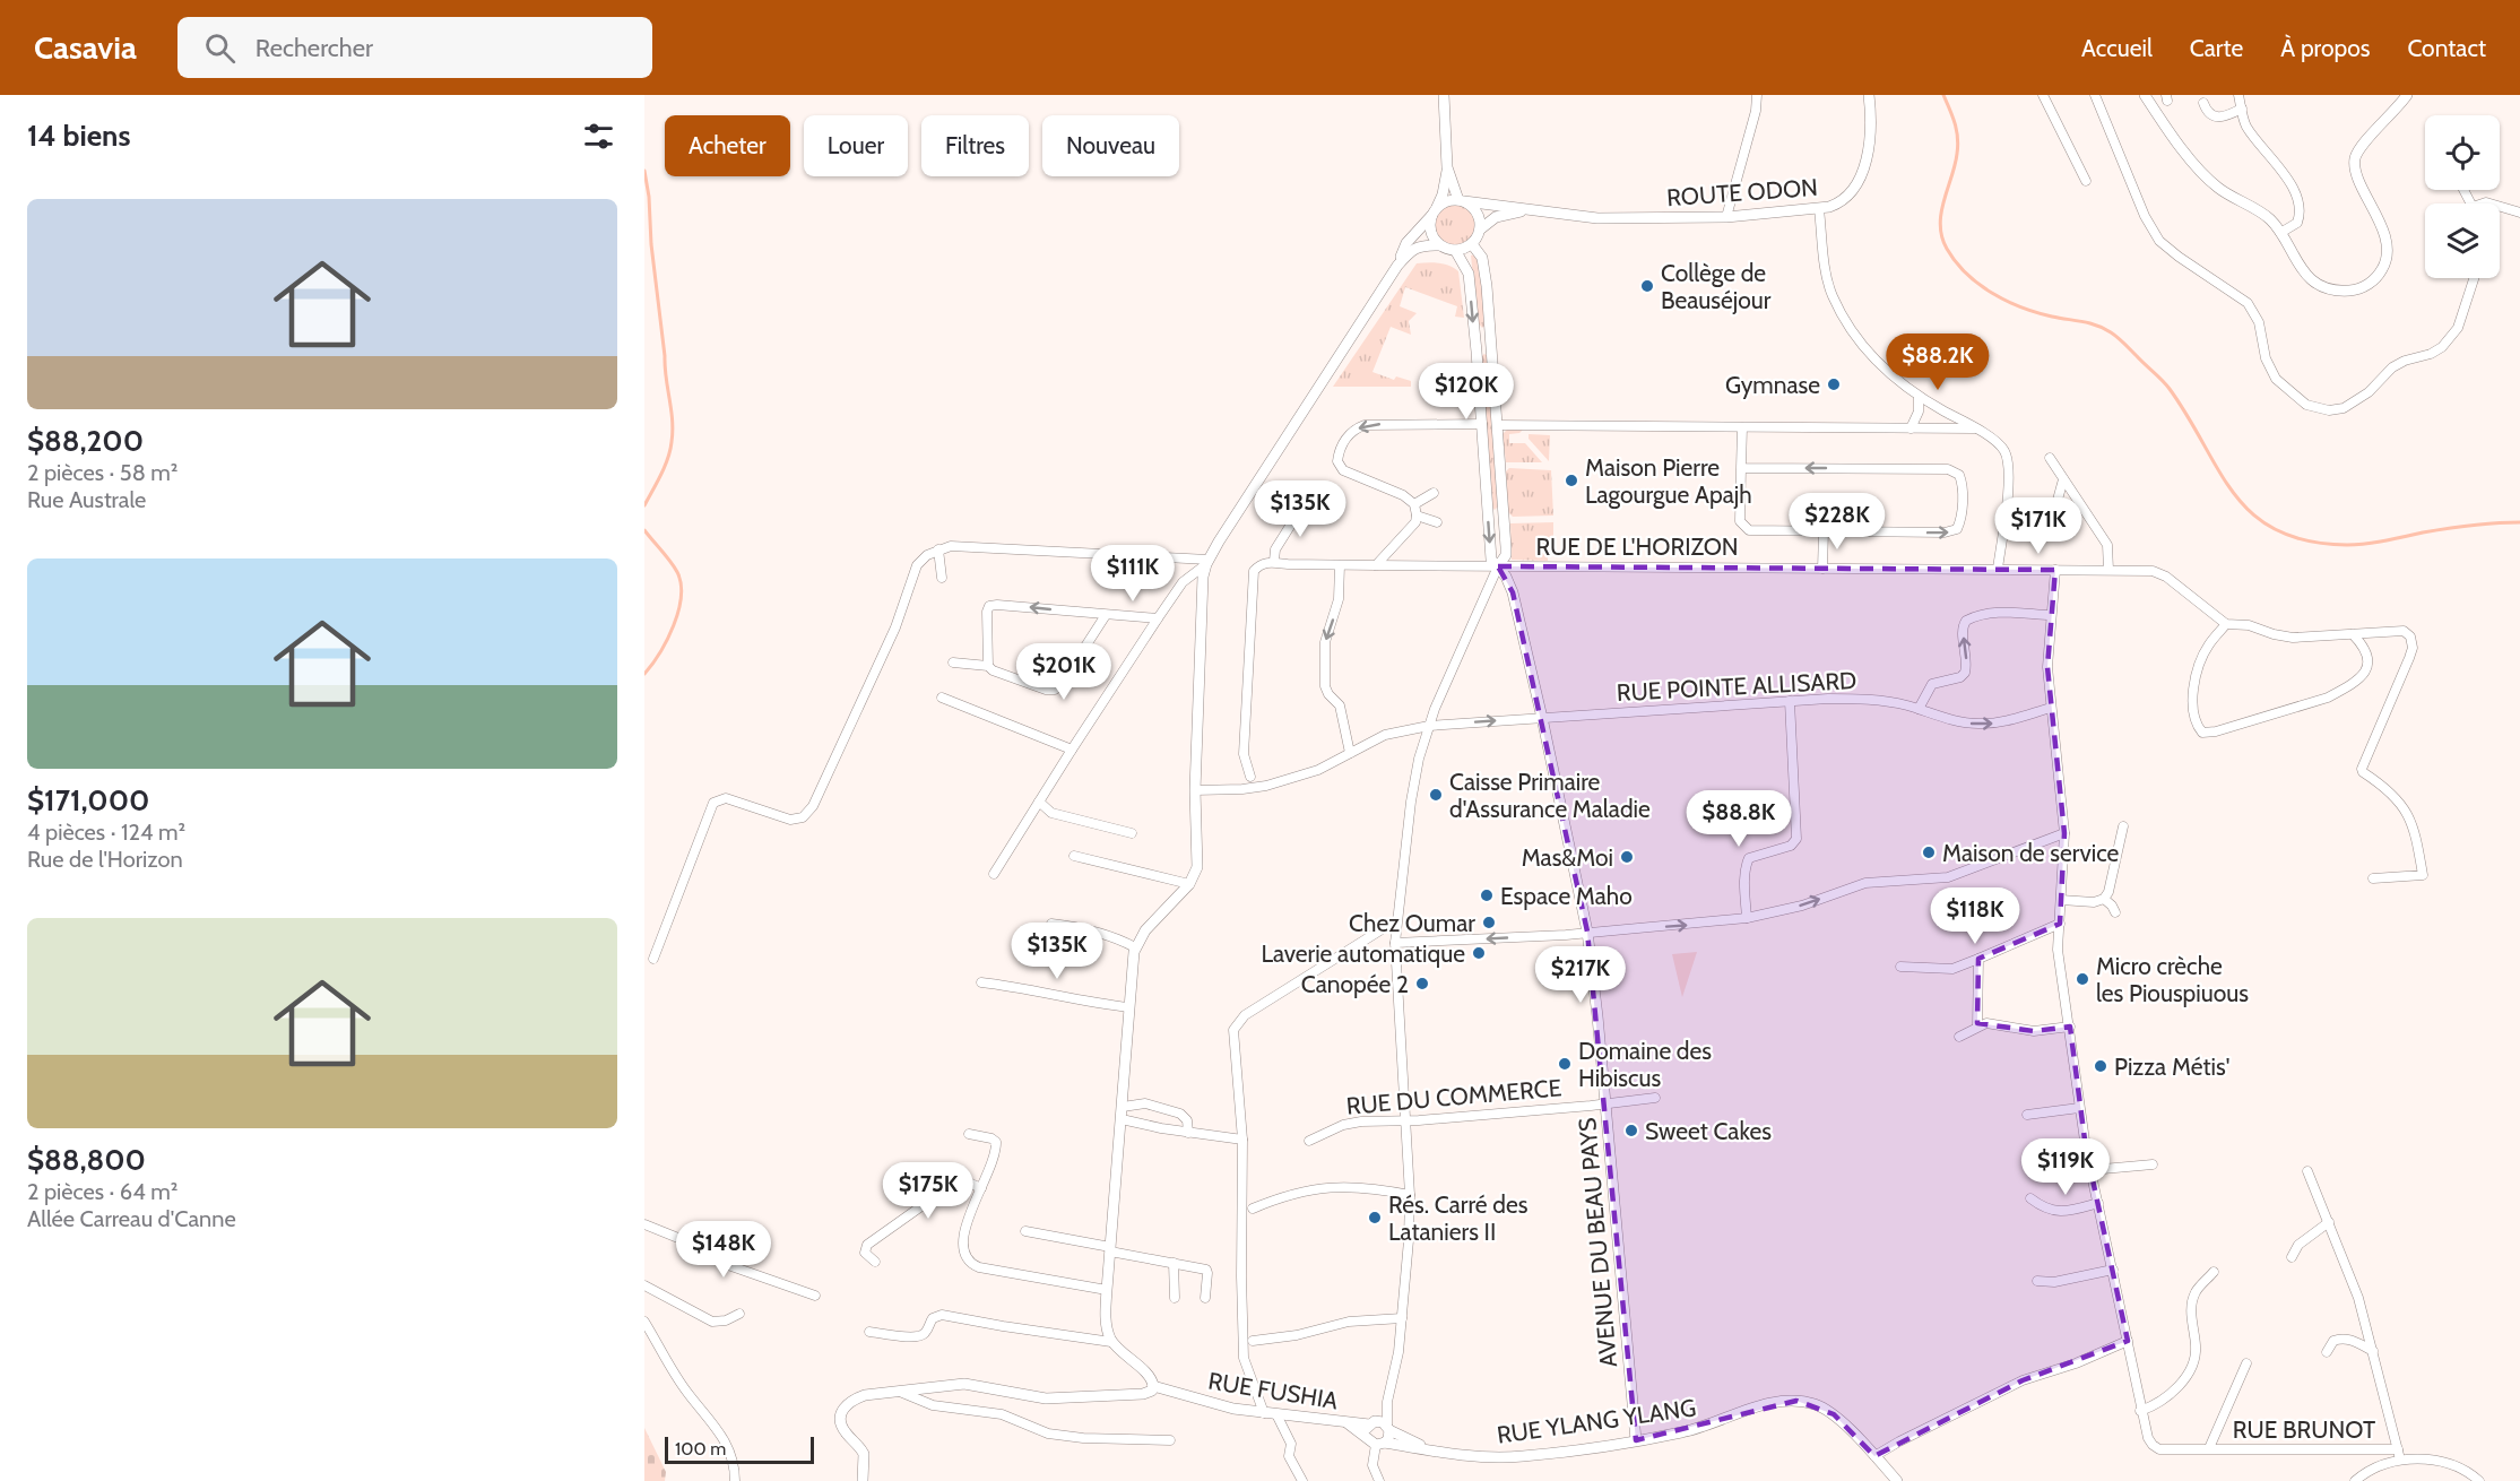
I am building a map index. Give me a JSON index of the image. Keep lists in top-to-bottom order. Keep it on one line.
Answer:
{"streets":{"street":["ROUTE ODON","RUE DE L'HORIZON","RUE POINTE ALLISARD","RUE DU COMMERCE","AVENUE DU BEAU PAYS","RUE FUSHIA","RUE YLANG YLANG","RUE BRUNOT"]},"crossings":[["ROUTE ODON","AVENUE DU BEAU PAYS"],["RUE DE L'HORIZON","AVENUE DU BEAU PAYS"],["RUE POINTE ALLISARD","AVENUE DU BEAU PAYS"],["RUE DU COMMERCE","AVENUE DU BEAU PAYS"],["AVENUE DU BEAU PAYS","RUE YLANG YLANG"],["RUE FUSHIA","RUE YLANG YLANG"]],"places":["Collège de Beauséjour","Gymnase","Maison Pierre Lagourgue Apajh","Caisse Primaire d'Assurance Maladie","Maison de service","Mas&Moi","Espace Maho","Chez Oumar","Laverie automatique","Micro crèche les Piouspiuous","Canopée 2","Domaine des Hibiscus","Pizza Métis'","Sweet Cakes","Rés. Carré des Lataniers II"],"scale_bar":"100 m","page":{"header":"Casavia","search":"Rechercher","nav":["Accueil","Carte","À propos","Contact"],"heading":"14 biens","chip":["Acheter","Louer","Filtres","Nouveau"],"list":[{"name":"$88,200","note":"2 pièces · 58 m² · Rue Australe"},{"name":"$171,000","note":"4 pièces · 124 m² · Rue de l'Horizon"},{"name":"$88,800","note":"2 pièces · 64 m² · Allée Carreau d'Canne"}],"price":["$88.2K","$120K","$135K","$228K","$171K","$111K","$201K","$88.8K","$118K","$135K","$217K","$119K","$175K","$148K"],"scale":"100 m"}}
